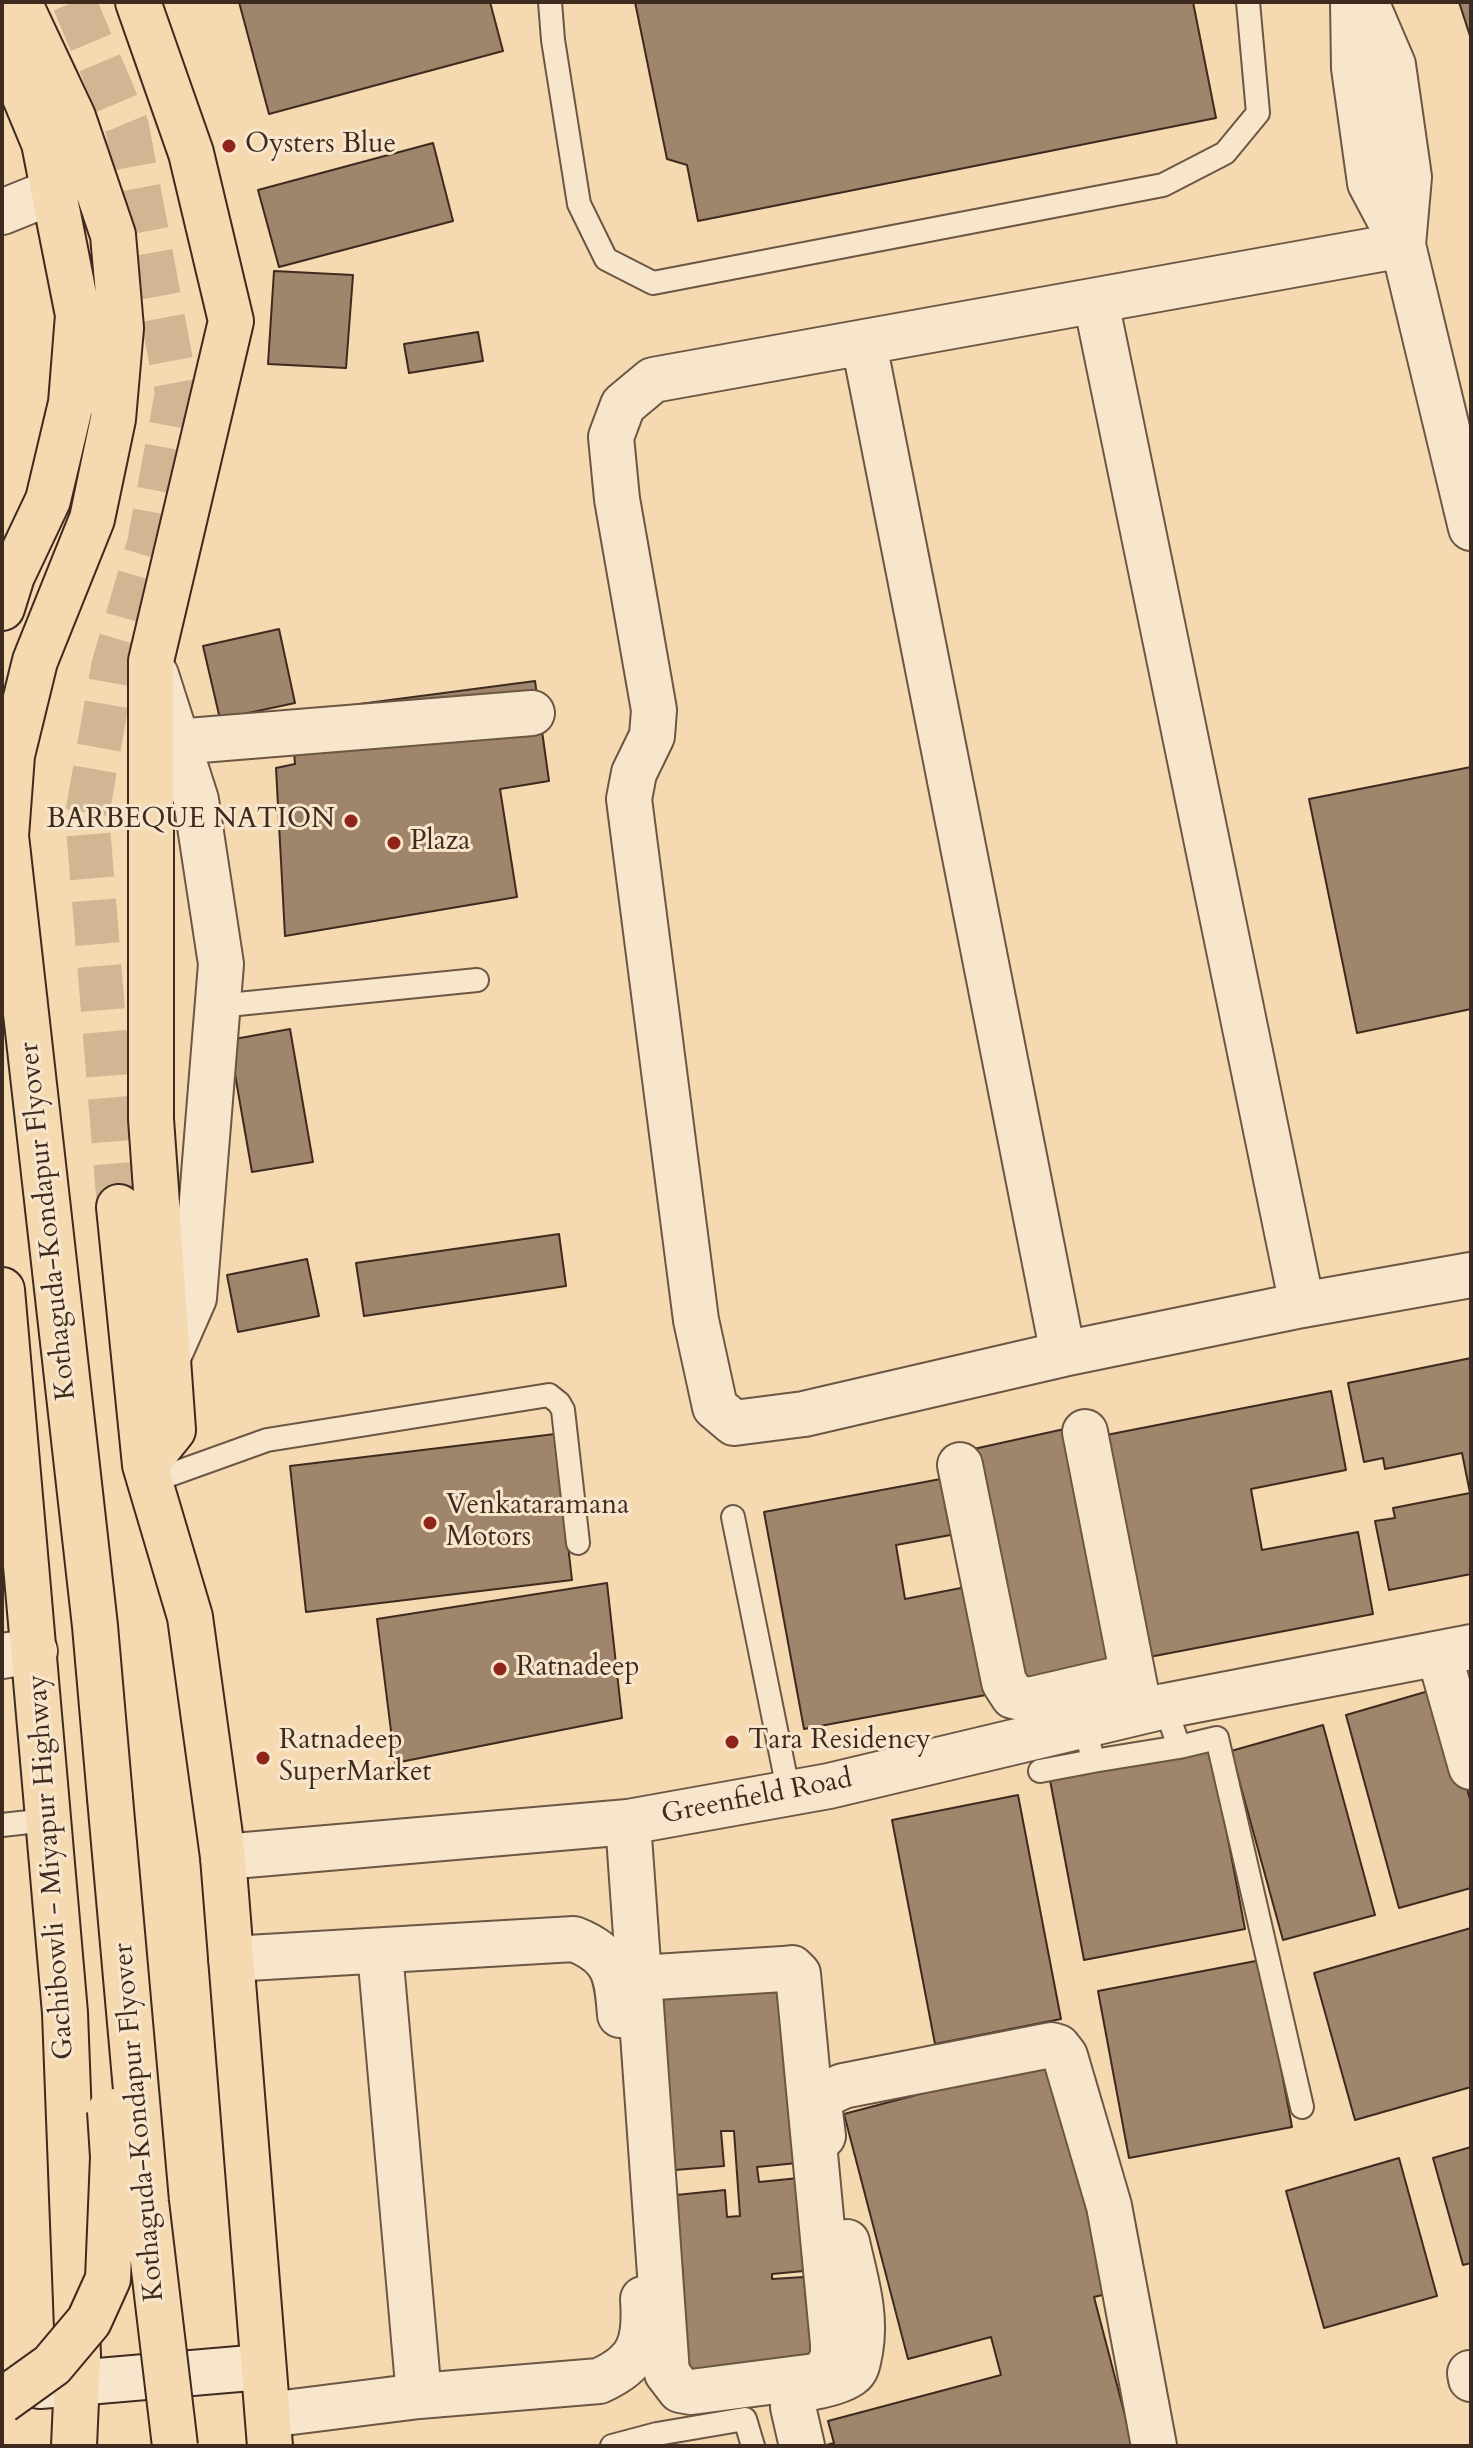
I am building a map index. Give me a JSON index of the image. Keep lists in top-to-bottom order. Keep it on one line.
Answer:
{"streets":{"main road":["Kothaguda-Kondapur Flyover","Gachibowli - Miyapur Highway"],"street":["Greenfield Road"]},"places":["Oysters Blue","BARBEQUE NATION","Plaza","Venkataramana Motors","Ratnadeep","Tara Residency","Ratnadeep SuperMarket"]}
